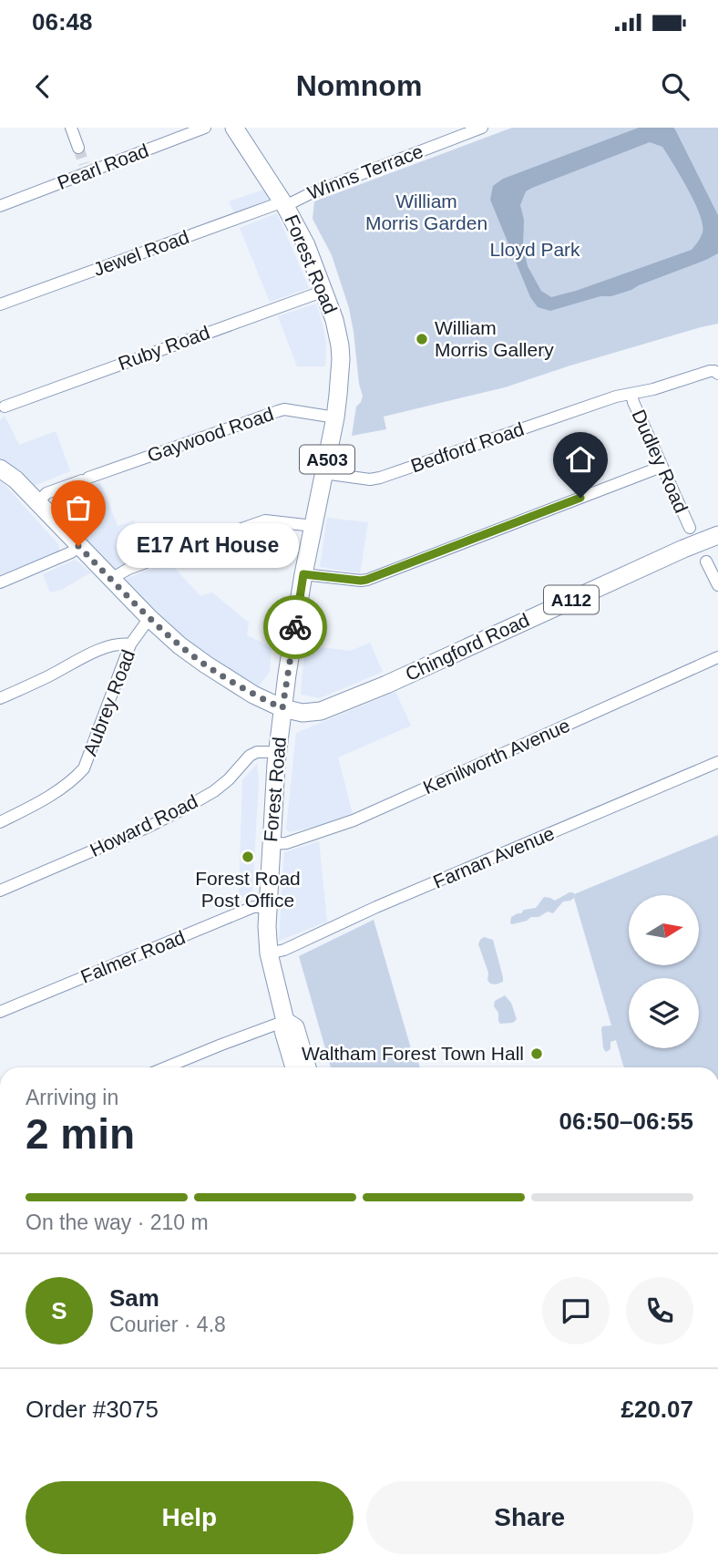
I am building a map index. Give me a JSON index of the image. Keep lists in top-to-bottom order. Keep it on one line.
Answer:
{"streets":{"main road":["Forest Road","A503","A112","Chingford Road"],"street":["Pearl Road","Winns Terrace","Jewel Road","Ruby Road","Gaywood Road","Bedford Road","Dudley Road","Aubrey Road","Kenilworth Avenue","Howard Road","Farnan Avenue","Falmer Road"]},"crossings":[["Winns Terrace","Jewel Road"],["Winns Terrace","Forest Road"],["Jewel Road","Forest Road"],["Forest Road","Ruby Road"],["Forest Road","Gaywood Road"],["Forest Road","Bedford Road"],["Forest Road","A112"],["Forest Road","Chingford Road"],["Forest Road","Kenilworth Avenue"],["Forest Road","Howard Road"],["Forest Road","Farnan Avenue"],["Forest Road","Falmer Road"],["Gaywood Road","A112"],["Bedford Road","Dudley Road"],["A112","Chingford Road"],["A112","Aubrey Road"]],"parks":["William Morris Garden","Lloyd Park"],"places":["William Morris Gallery","E17 Art House","Forest Road Post Office","Waltham Forest Town Hall"],"north":"right","page":{"status":"06:48","header":"Nomnom","bubble":"E17 Art House","heading":["2 min","Arriving in","06:50–06:55"],"panel":["Sam","Courier · 4.8","Order #3075","£20.07"],"bar":"On the way · 210 m","round":"S","buttons":["Help","Share"]}}
